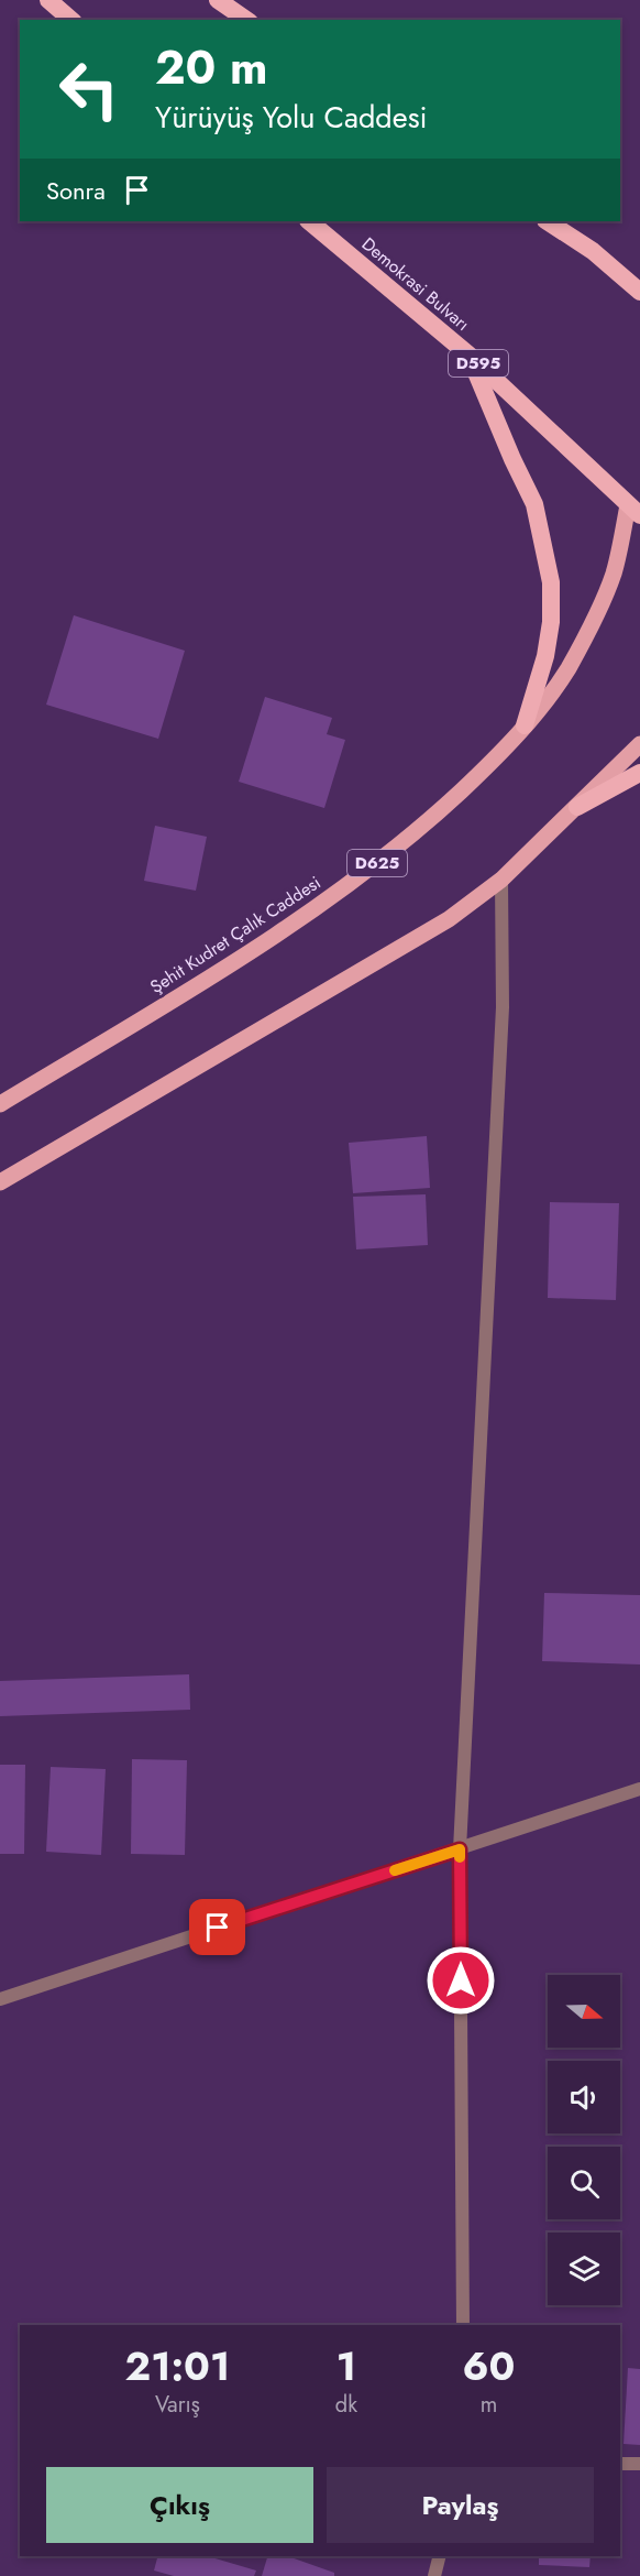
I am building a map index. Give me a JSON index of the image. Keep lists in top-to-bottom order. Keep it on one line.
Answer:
{"streets":{"highway":["Demokrasi Bulvarı","D595"],"main road":["D625","Şehit Kudret Çalık Caddesi"]},"crossings":[["Demokrasi Bulvarı","Şehit Kudret Çalık Caddesi"]],"north":"right","page":{"turn":["20 m","Yürüyüş Yolu Caddesi"],"then":"Sonra","eta":["21:01","Varış","1","dk","60","m"],"buttons":["Çıkış","Paylaş"]}}
